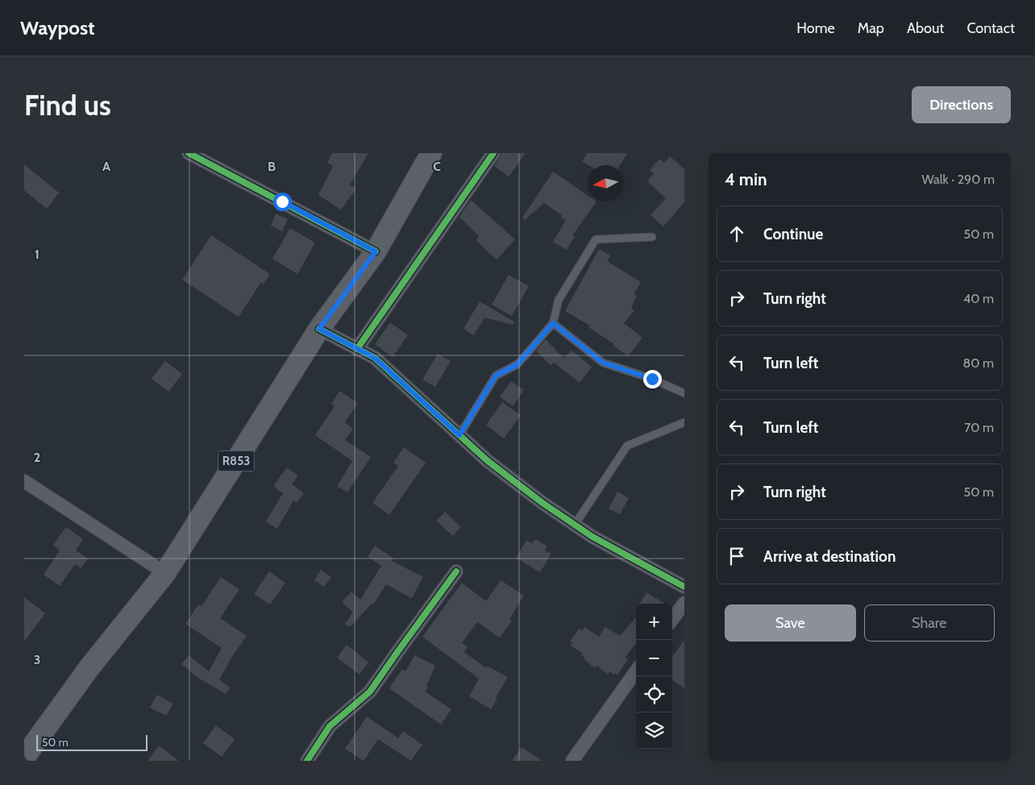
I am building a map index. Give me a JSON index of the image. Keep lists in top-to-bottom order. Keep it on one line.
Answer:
{"streets":{"main road":["R853"]},"scale_bar":"50 m","north":"left","page":{"header":"Waypost","nav":["Home","Map","About","Contact"],"buttons":["Directions",["Save","Share"]],"title":"Find us","heading":["4 min","Walk · 290 m"],"list":[["Continue","50 m"],["Turn right","40 m"],["Turn left","80 m"],["Turn left","70 m"],["Turn right","50 m"],"Arrive at destination"],"map_buttons":["+","−"],"scale":"50 m"},"grid":{"columns":["A","B","C"],"rows":["1","2","3"]}}
